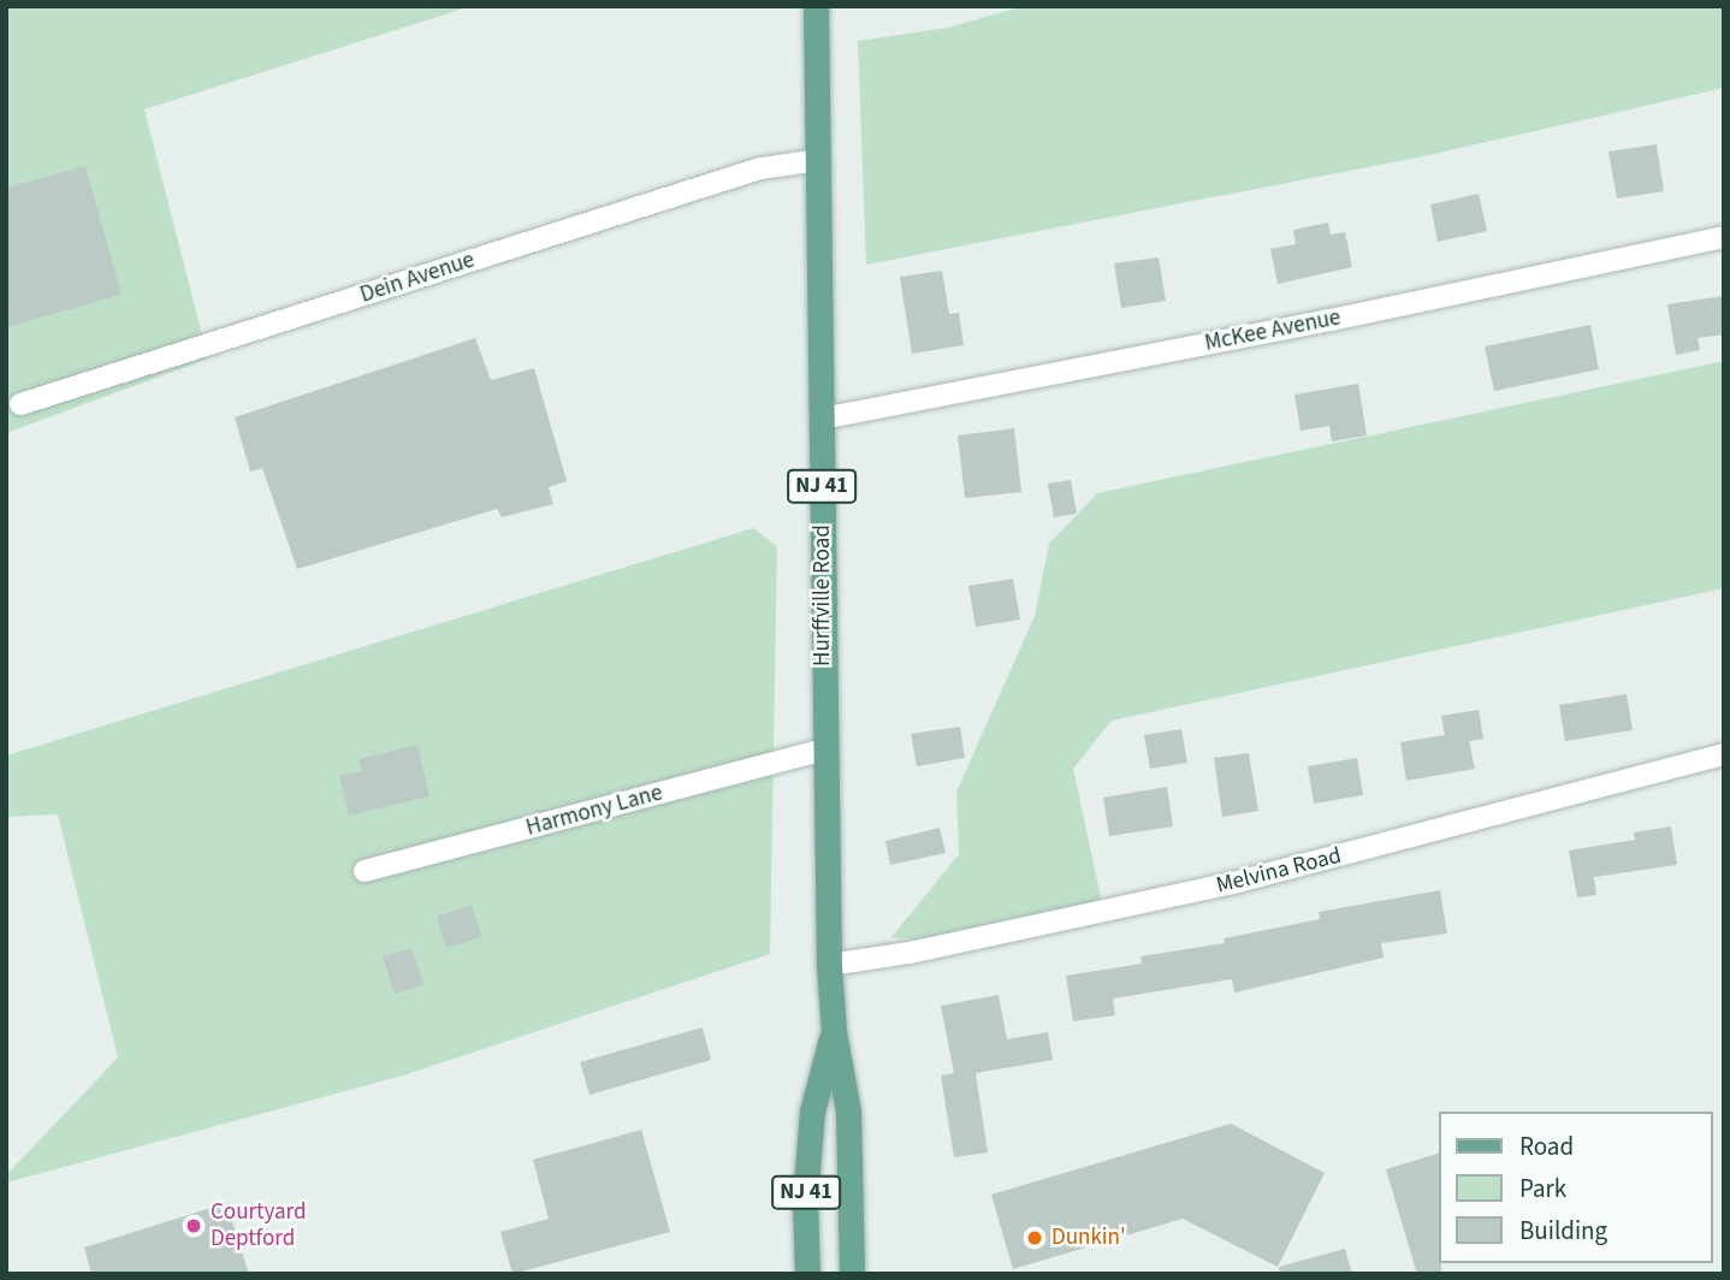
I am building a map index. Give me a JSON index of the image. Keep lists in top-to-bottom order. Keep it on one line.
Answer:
{"streets":{"main road":["NJ 41","Hurffville Road"],"street":["Dein Avenue","McKee Avenue","Harmony Lane","Melvina Road"]},"crossings":[["Dein Avenue","Hurffville Road"],["McKee Avenue","Hurffville Road"],["Hurffville Road","Harmony Lane"],["Hurffville Road","Melvina Road"]],"places":["Courtyard Deptford","Dunkin'"],"legend":["Road","Park","Building"]}
